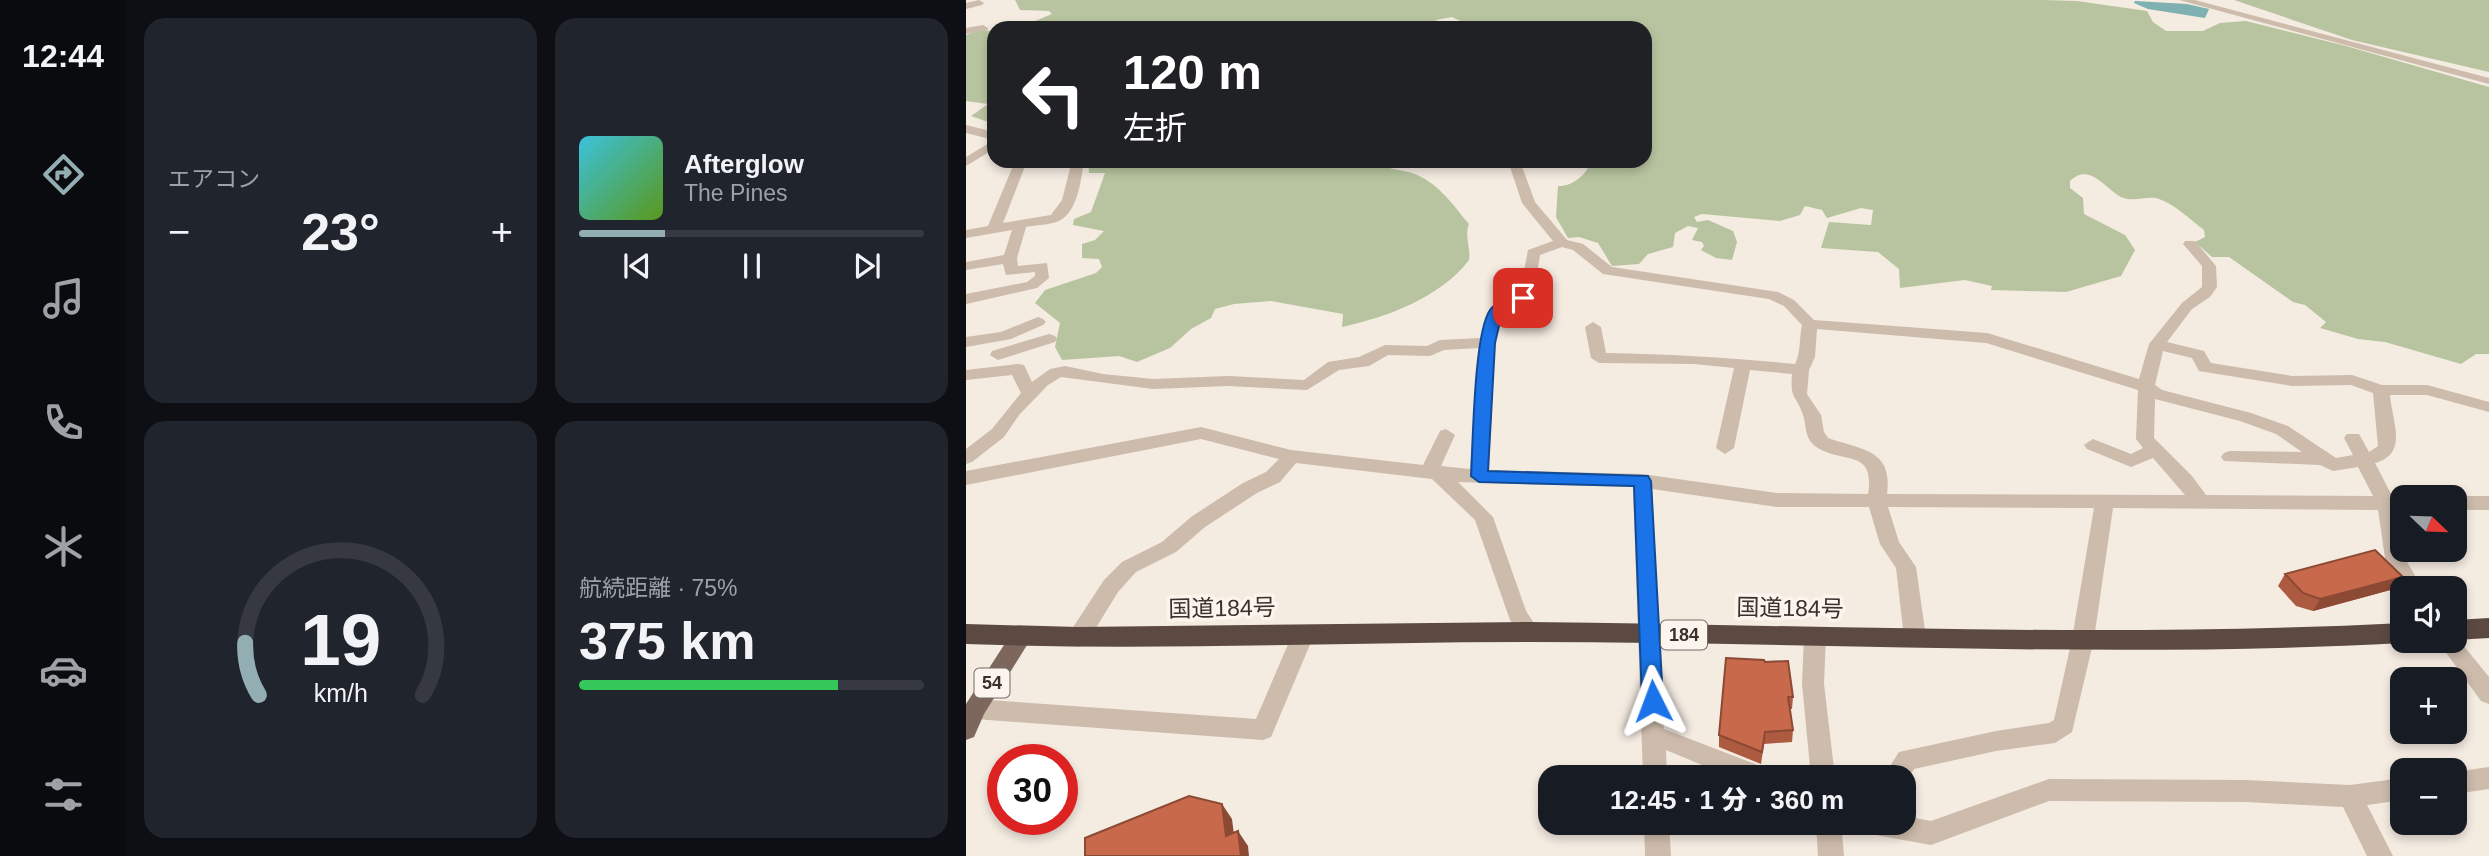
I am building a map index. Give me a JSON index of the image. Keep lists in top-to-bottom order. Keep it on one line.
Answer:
{"streets":{"highway":["国道184号","184"],"main road":["54"]},"crossings":[["国道184号","54"]],"north":"bottom right","page":{"tabs":"12:44","tile":["エアコン",["航続距離 · 75%","375 km"]],"turn":["120 m","左折"],"song":["Afterglow","The Pines"],"heat":["−","23°","+"],"map_buttons":["+","−"],"limit":"30","trip":"12:45 · 1 分 · 360 m","gauge":["19","km/h"]}}
